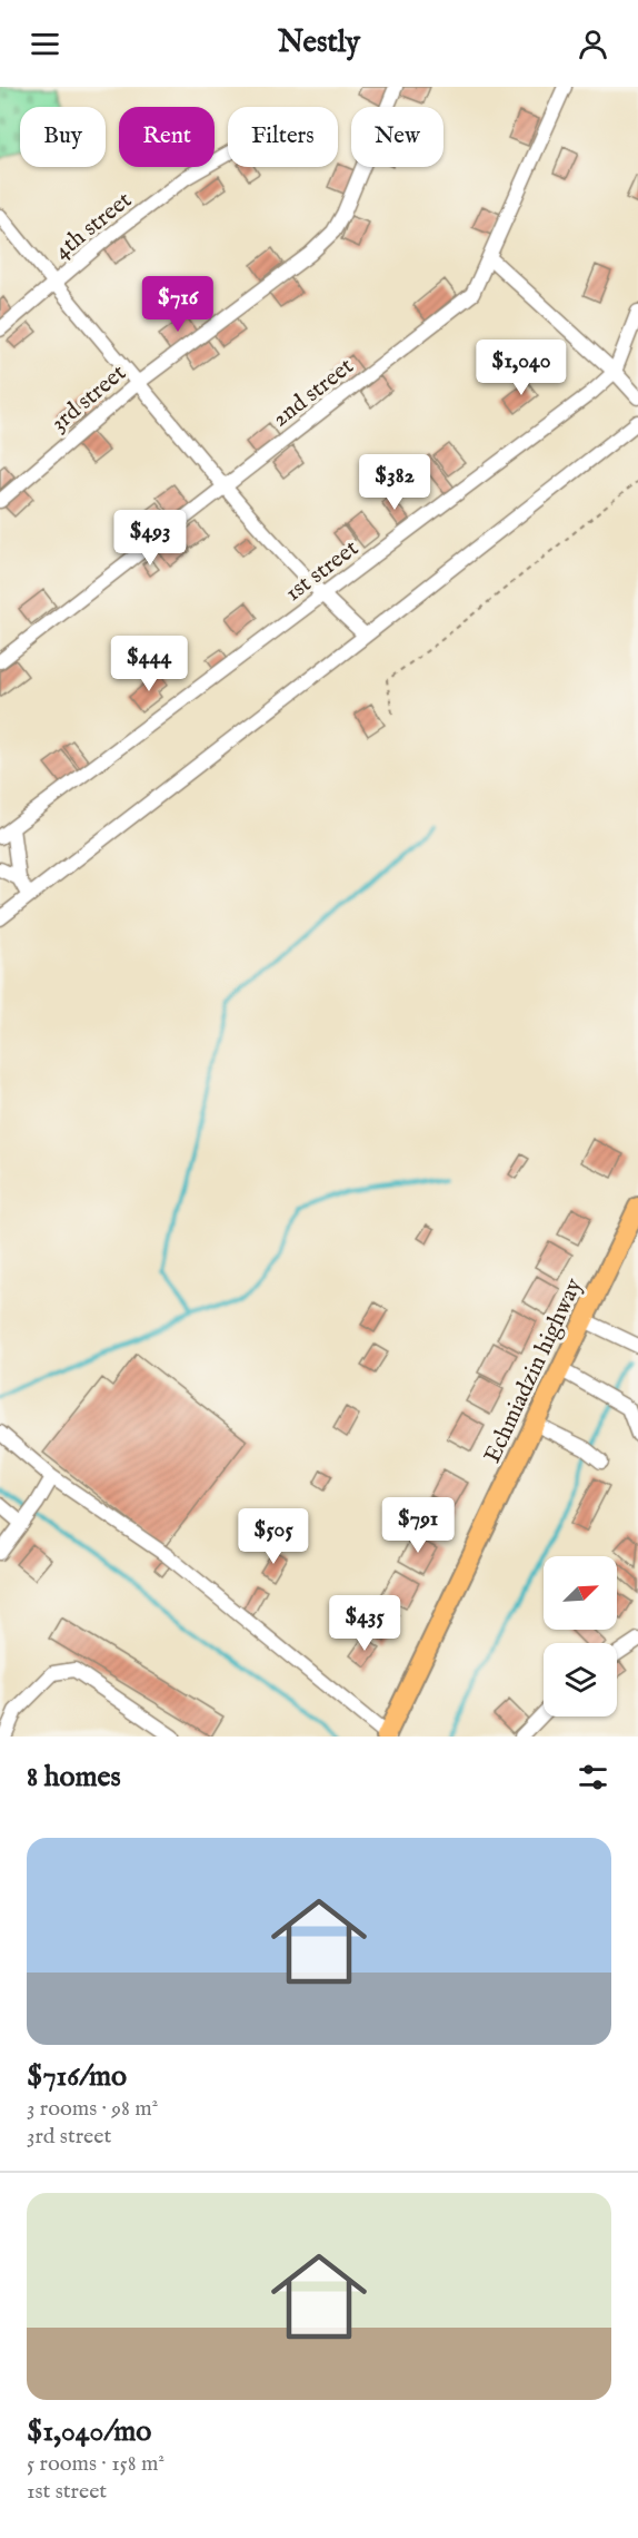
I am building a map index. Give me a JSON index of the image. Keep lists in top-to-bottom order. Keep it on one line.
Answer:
{"streets":{"main road":["Echmiadzin highway"],"street":["4th street","2nd street","3rd street","1st street"]},"north":"top right","page":{"header":"Nestly","chip":["Buy","Rent","Filters","New"],"price":["$716","$1,040","$382","$493","$444","$791","$505","$435"],"heading":"8 homes","list":[{"name":"$716/mo","note":"3 rooms · 98 m² · 3rd street"},{"name":"$1,040/mo","note":"5 rooms · 158 m² · 1st street"}]}}
